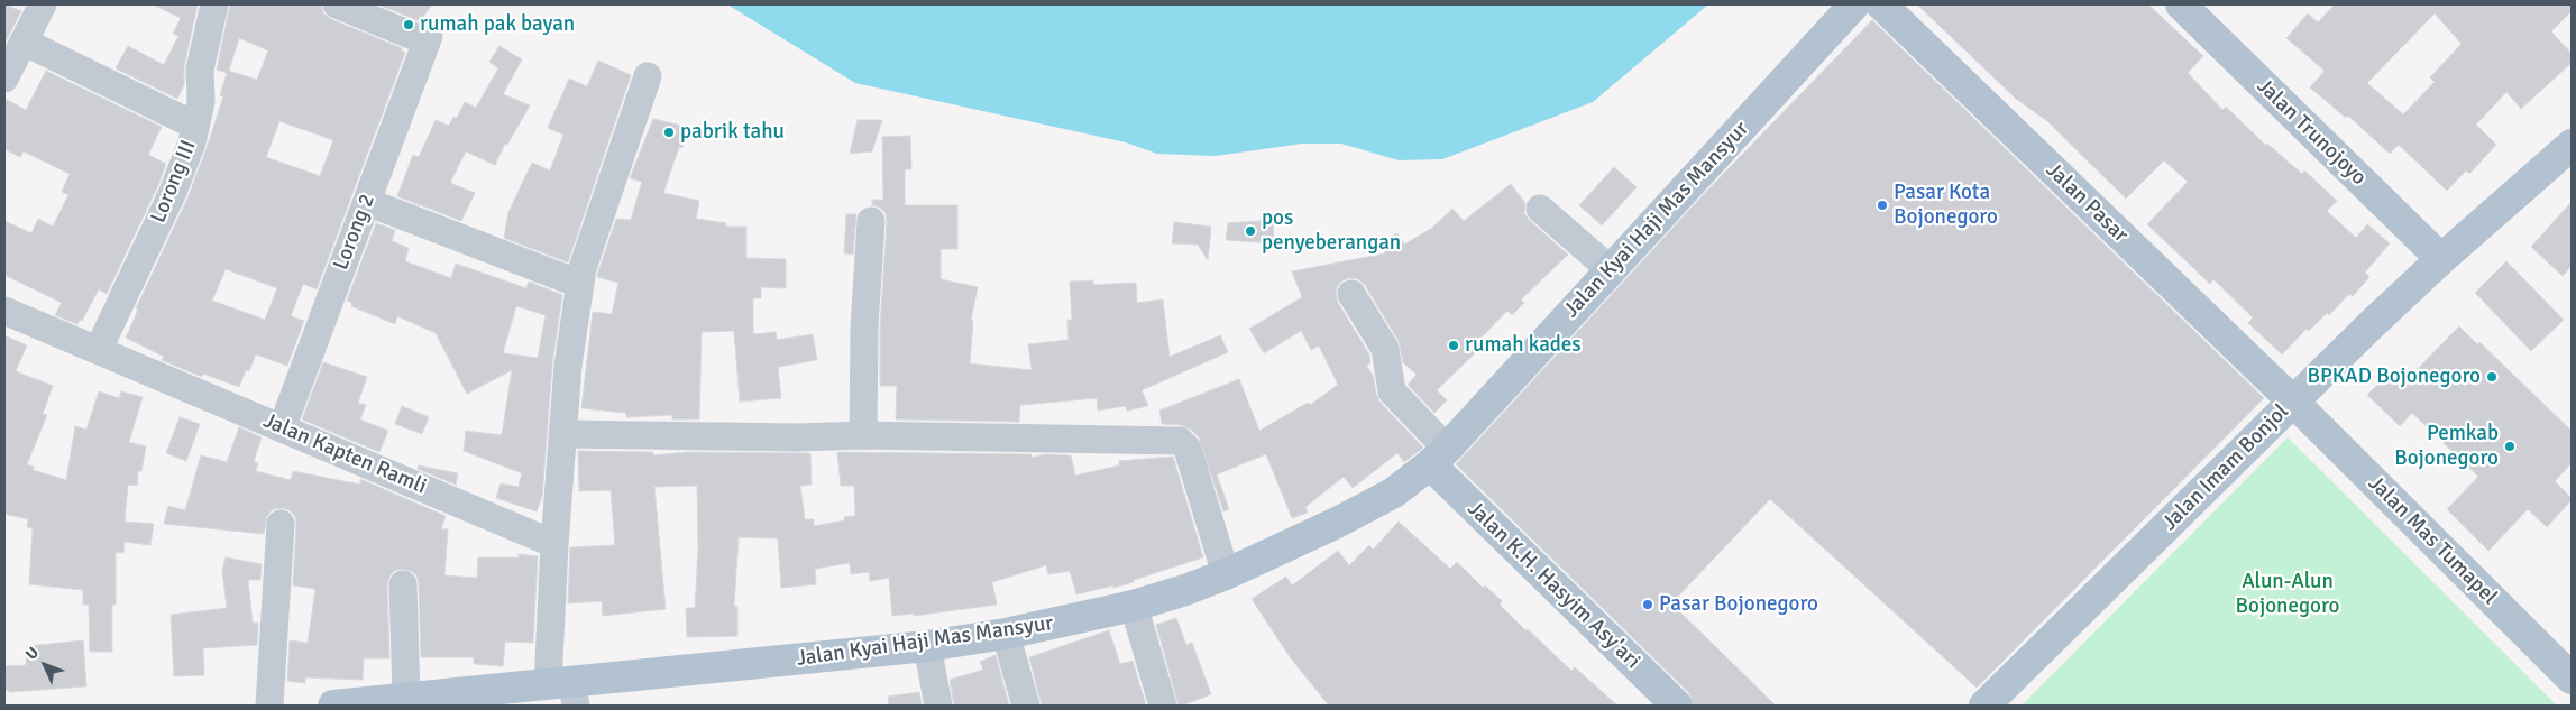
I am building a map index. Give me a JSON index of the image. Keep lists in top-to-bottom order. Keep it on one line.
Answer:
{"streets":{"main road":["Jalan Trunojoyo","Jalan Pasar","Jalan Kyai Haji Mas Mansyur","Jalan Imam Bonjol","Jalan Mas Tumapel","Jalan K.H. Hasyim Asy'ari"],"street":["Lorong III","Lorong 2","Jalan Kapten Ramli"]},"crossings":[["Jalan Trunojoyo","Jalan Imam Bonjol"],["Lorong III","Jalan Kapten Ramli"],["Jalan Pasar","Jalan Imam Bonjol"],["Jalan Pasar","Jalan Mas Tumapel"],["Jalan Kyai Haji Mas Mansyur","Jalan K.H. Hasyim Asy'ari"],["Lorong 2","Jalan Kapten Ramli"],["Jalan Imam Bonjol","Jalan Mas Tumapel"]],"parks":["Alun-Alun Bojonegoro"],"places":["rumah pak bayan","pabrik tahu","Pasar Kota Bojonegoro","pos penyeberangan","rumah kades","BPKAD Bojonegoro","Pemkab Bojonegoro","Pasar Bojonegoro"],"north":"top left"}
